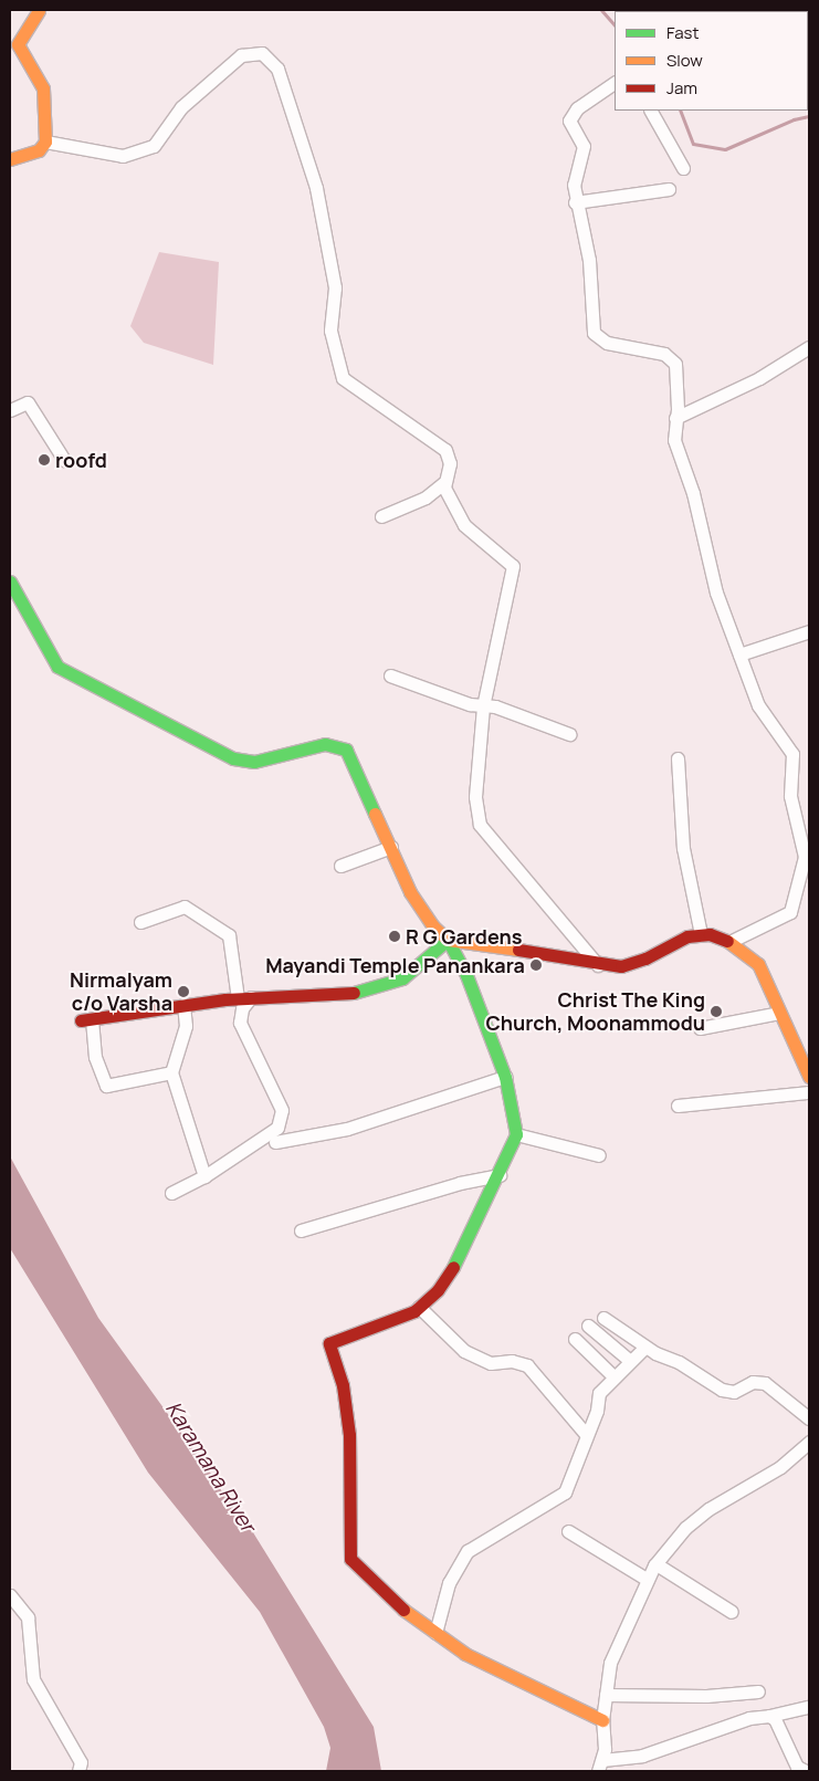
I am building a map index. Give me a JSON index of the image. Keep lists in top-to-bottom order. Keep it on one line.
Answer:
{"water":["Karamana River"],"places":["roofd","R G Gardens","Mayandi Temple Panankara","Nirmalyam c/o Varsha","Christ The King Church, Moonammodu"],"legend":["Fast","Slow","Jam"]}
